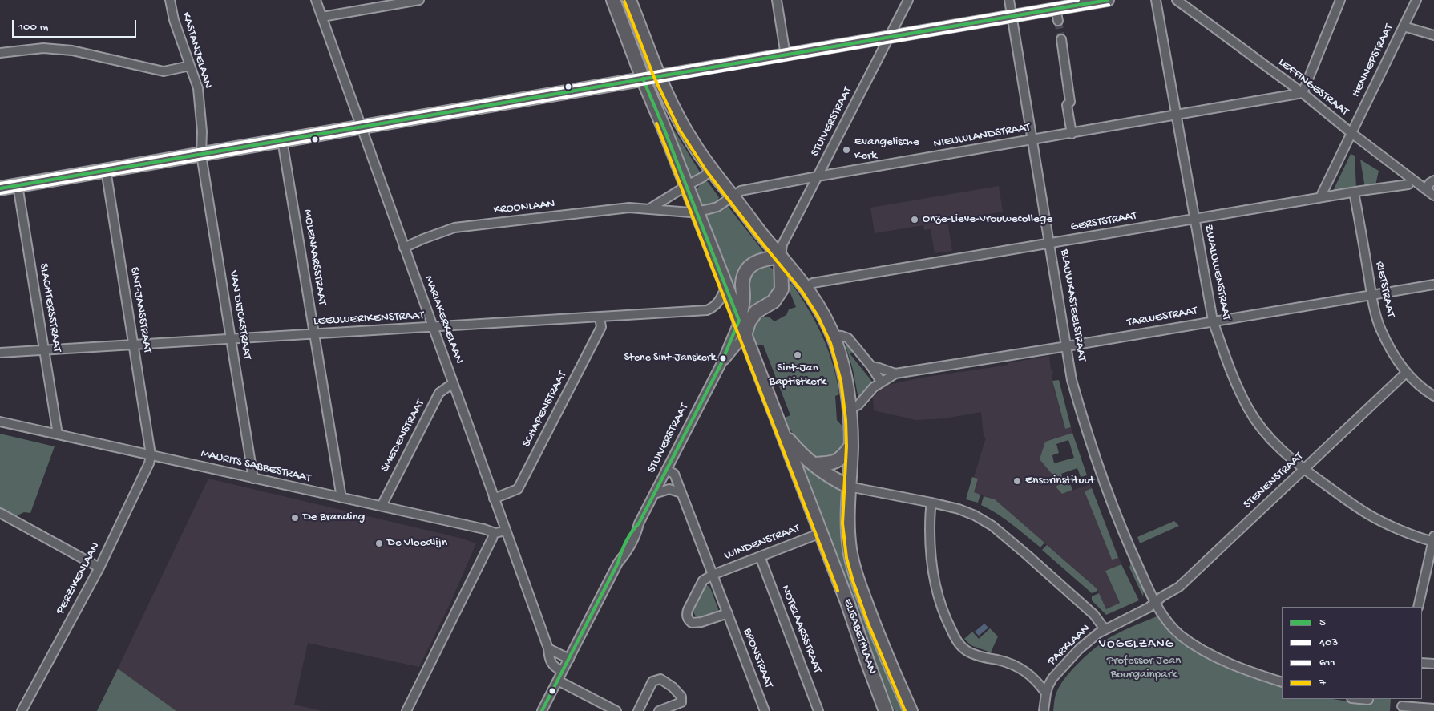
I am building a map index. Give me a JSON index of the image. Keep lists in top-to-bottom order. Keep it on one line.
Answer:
{"streets":{"main road":["ELISABETHLAAN"],"street":["KASTANJELAAN","HENNEPSTRAAT","LEFFINGESTRAAT","STUIVERSTRAAT","NIEUWLANDSTRAAT","KROONLAAN","GERSTSTRAAT","MOLENAARSSTRAAT","ZWALUWENSTRAAT","RIETSTRAAT","BLAUWKASTEELSTRAAT","SLACHTERSSTRAAT","SINT-JANSSTRAAT","VAN DIJCKSTRAAT","TARWESTRAAT","LEEUWERIKENSTRAAT","MARIAKERKELAAN","SCHAPENSTRAAT","SMEDENSTRAAT","MAURITS SABBESTRAAT","STENENSTRAAT","WINDENSTRAAT","PERZIKENLAAN","NOTELAARSSTRAAT","PARKLAAN","BRONSTRAAT"]},"crossings":[["KASTANJELAAN","VAN DIJCKSTRAAT"],["HENNEPSTRAAT","LEFFINGESTRAAT"],["HENNEPSTRAAT","GERSTSTRAAT"],["LEFFINGESTRAAT","NIEUWLANDSTRAAT"],["STUIVERSTRAAT","NIEUWLANDSTRAAT"],["STUIVERSTRAAT","MARIAKERKELAAN"],["STUIVERSTRAAT","ELISABETHLAAN"],["STUIVERSTRAAT","BRONSTRAAT"],["NIEUWLANDSTRAAT","ZWALUWENSTRAAT"],["NIEUWLANDSTRAAT","BLAUWKASTEELSTRAAT"],["NIEUWLANDSTRAAT","ELISABETHLAAN"],["KROONLAAN","MARIAKERKELAAN"],["KROONLAAN","ELISABETHLAAN"],["GERSTSTRAAT","ZWALUWENSTRAAT"],["GERSTSTRAAT","RIETSTRAAT"],["GERSTSTRAAT","BLAUWKASTEELSTRAAT"],["GERSTSTRAAT","ELISABETHLAAN"],["MOLENAARSSTRAAT","LEEUWERIKENSTRAAT"],["MOLENAARSSTRAAT","MAURITS SABBESTRAAT"],["ZWALUWENSTRAAT","TARWESTRAAT"],["ZWALUWENSTRAAT","STENENSTRAAT"],["RIETSTRAAT","TARWESTRAAT"],["RIETSTRAAT","STENENSTRAAT"],["BLAUWKASTEELSTRAAT","TARWESTRAAT"],["BLAUWKASTEELSTRAAT","STENENSTRAAT"],["BLAUWKASTEELSTRAAT","PARKLAAN"],["SLACHTERSSTRAAT","LEEUWERIKENSTRAAT"],["SLACHTERSSTRAAT","MAURITS SABBESTRAAT"],["SINT-JANSSTRAAT","LEEUWERIKENSTRAAT"],["SINT-JANSSTRAAT","MAURITS SABBESTRAAT"],["SINT-JANSSTRAAT","PERZIKENLAAN"],["VAN DIJCKSTRAAT","LEEUWERIKENSTRAAT"],["VAN DIJCKSTRAAT","MAURITS SABBESTRAAT"],["TARWESTRAAT","ELISABETHLAAN"],["LEEUWERIKENSTRAAT","MARIAKERKELAAN"],["LEEUWERIKENSTRAAT","SCHAPENSTRAAT"],["LEEUWERIKENSTRAAT","ELISABETHLAAN"],["MARIAKERKELAAN","SCHAPENSTRAAT"],["MARIAKERKELAAN","SMEDENSTRAAT"],["MARIAKERKELAAN","MAURITS SABBESTRAAT"],["SMEDENSTRAAT","MAURITS SABBESTRAAT"],["MAURITS SABBESTRAAT","PERZIKENLAAN"],["STENENSTRAAT","PARKLAAN"],["WINDENSTRAAT","NOTELAARSSTRAAT"],["WINDENSTRAAT","ELISABETHLAAN"],["WINDENSTRAAT","BRONSTRAAT"]],"districts":["VOGELZANG"],"parks":["Professor Jean Bourgainpark"],"places":["Evangelische Kerk","Onze-Lieve-Vrouwecollege","Sint-Jan Baptistkerk","Stene Sint-Janskerk","Ensorinstituut","De Branding","De Vloedlijn"],"lines":["transit line 5","transit line 611","transit line 7","transit line 403"],"legend":["5","403","611","7"],"scale_bar":"100 m"}
